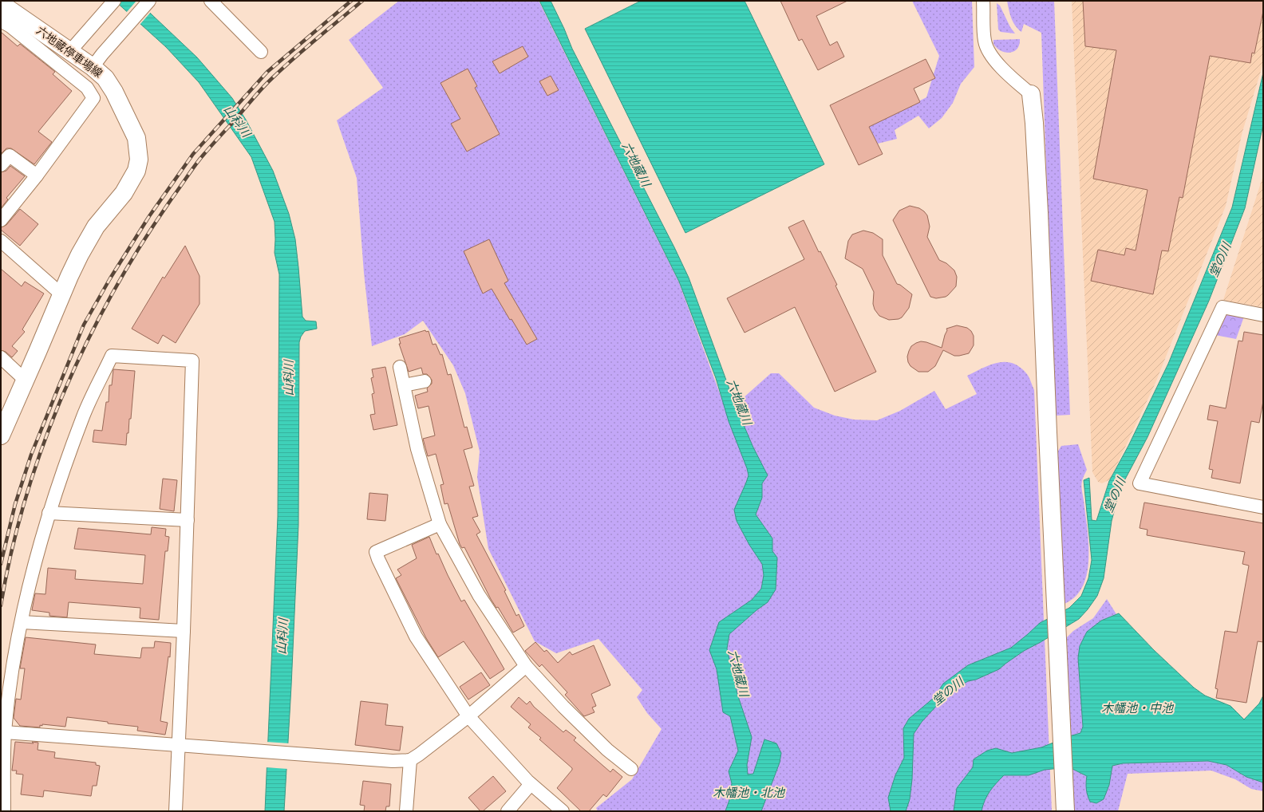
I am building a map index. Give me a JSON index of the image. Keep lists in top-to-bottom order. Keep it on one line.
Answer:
{"streets":{"street":["六地蔵停車場線"]},"water":["山科川","六地蔵川","堂の川","木幡池・中池","木幡池・北池"]}
